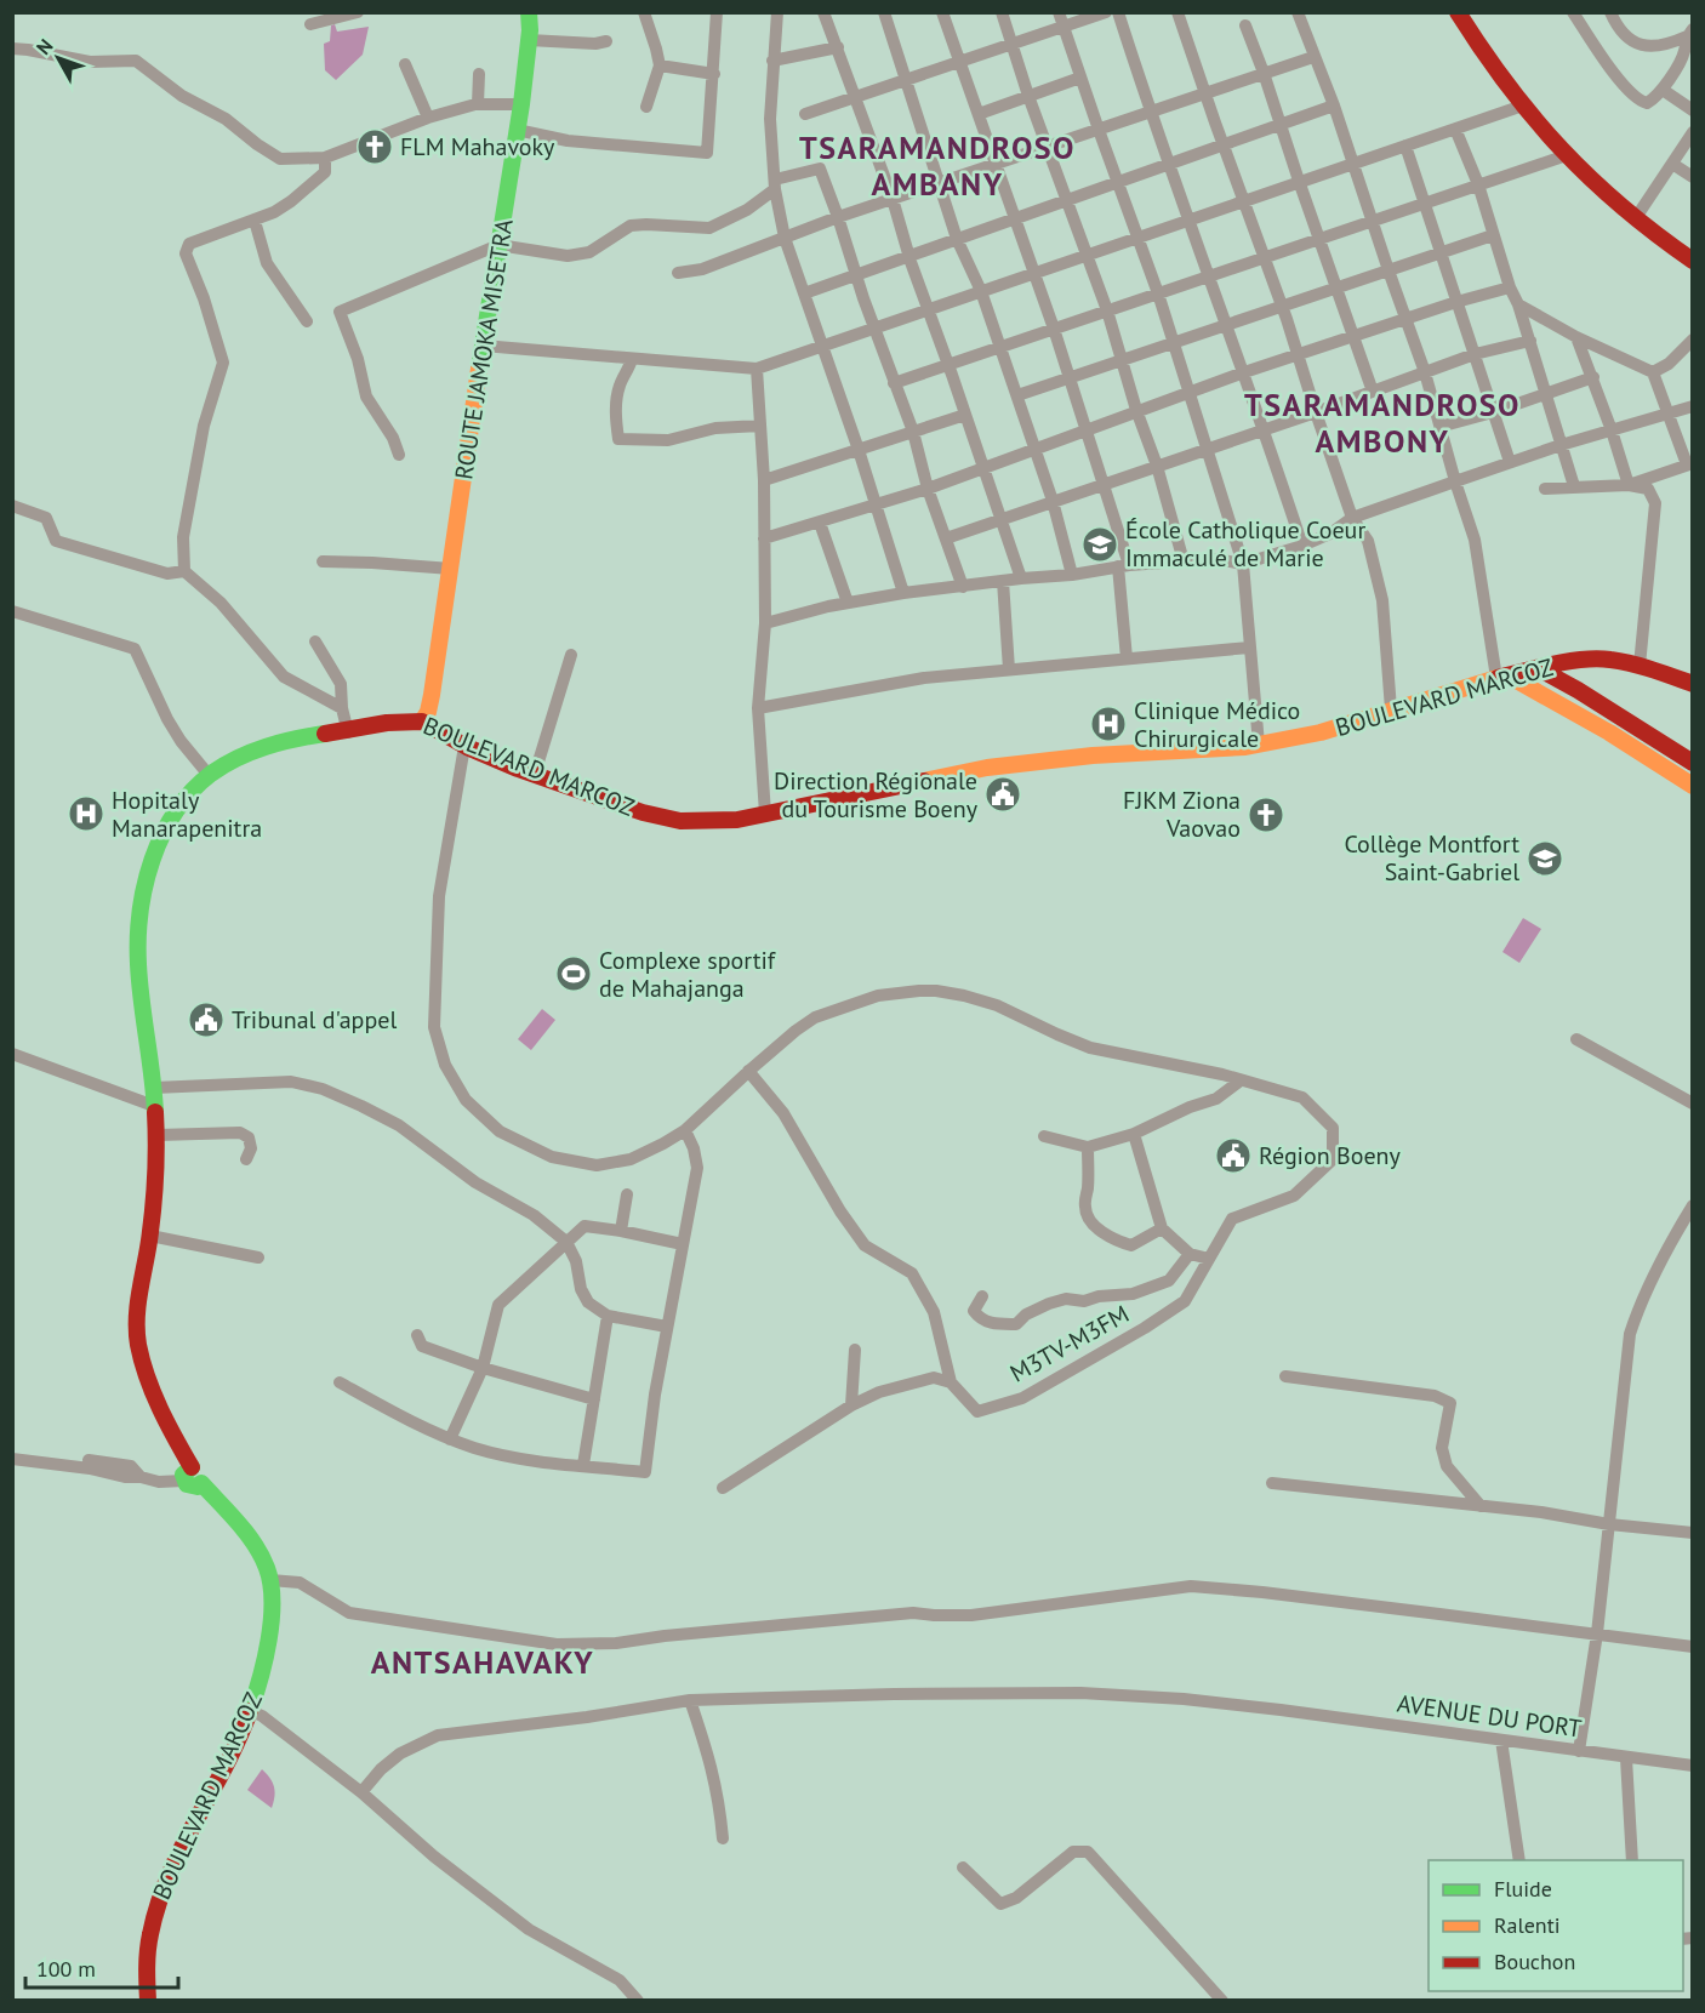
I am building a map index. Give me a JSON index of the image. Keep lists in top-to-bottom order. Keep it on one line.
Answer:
{"streets":{"main road":["ROUTE JAMOKA MISETRA","BOULEVARD MARCOZ"],"street":["M3TV-M3FM","AVENUE DU PORT"]},"crossings":[["ROUTE JAMOKA MISETRA","BOULEVARD MARCOZ"]],"districts":["TSARAMANDROSO AMBANY","TSARAMANDROSO AMBONY","ANTSAHAVAKY"],"places":{"church":["FLM Mahavoky","FJKM Ziona Vaovao"],"school or university":["École Catholique Coeur Immaculé de Marie","Collège Montfort Saint-Gabriel"],"hospital":["Clinique Médico Chirurgicale","Hopitaly Manarapenitra"],"public building":["Direction Régionale du Tourisme Boeny","Tribunal d'appel","Région Boeny"],"sports":["Complexe sportif de Mahajanga"]},"legend":["Fluide","Ralenti","Bouchon"],"scale_bar":"100 m","north":"top left"}
